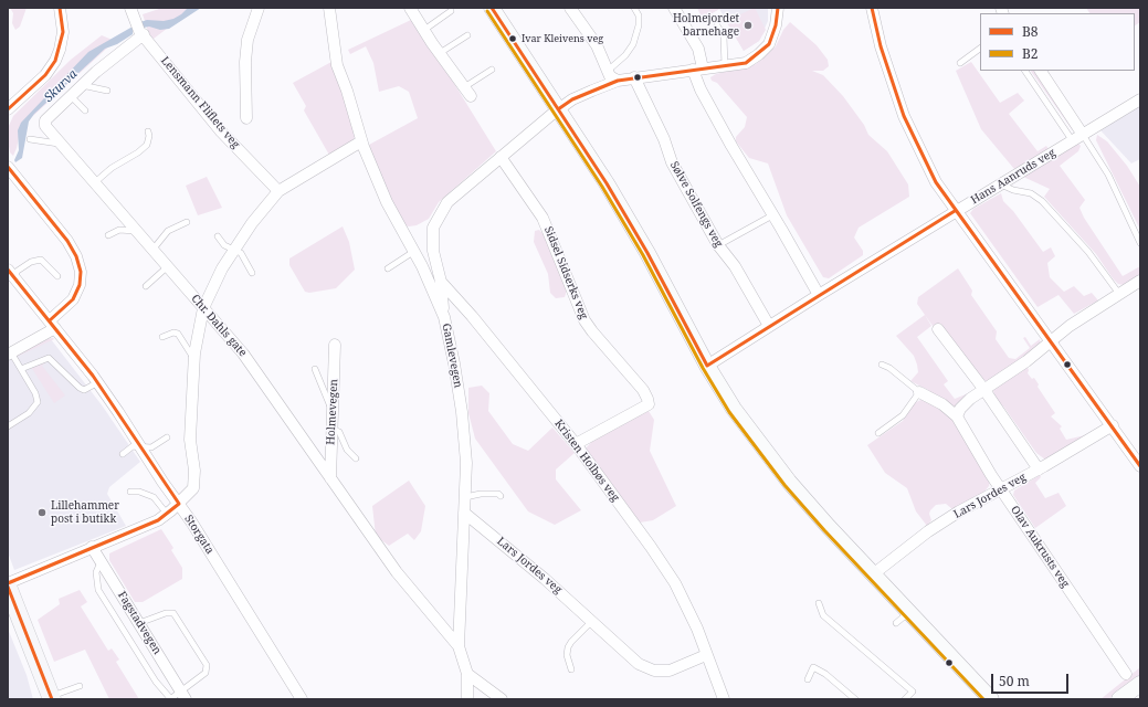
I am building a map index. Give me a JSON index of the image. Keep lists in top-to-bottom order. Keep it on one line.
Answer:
{"streets":{"street":["Lensmann Fliflets veg","Hans Aanruds veg","Sølve Solfengs veg","Sidsel Sidserks veg","Chr. Dahls gate","Gamlevegen","Holmevegen","Kristen Holbøs veg","Lars Jordes veg","Storgata","Olav Aukrusts veg","Fagstadvegen"]},"crossings":[["Lensmann Fliflets veg","Chr. Dahls gate"],["Hans Aanruds veg","Sølve Solfengs veg"],["Sidsel Sidserks veg","Kristen Holbøs veg"],["Chr. Dahls gate","Gamlevegen"],["Chr. Dahls gate","Holmevegen"],["Gamlevegen","Lars Jordes veg"],["Kristen Holbøs veg","Lars Jordes veg"],["Lars Jordes veg","Olav Aukrusts veg"]],"water":["Skurva"],"places":["Holmejordet barnehage","Ivar Kleivens veg","Lillehammer post i butikk"],"lines":["transit line B8","transit line B2"],"legend":["B8","B2"],"scale_bar":"50 m"}
